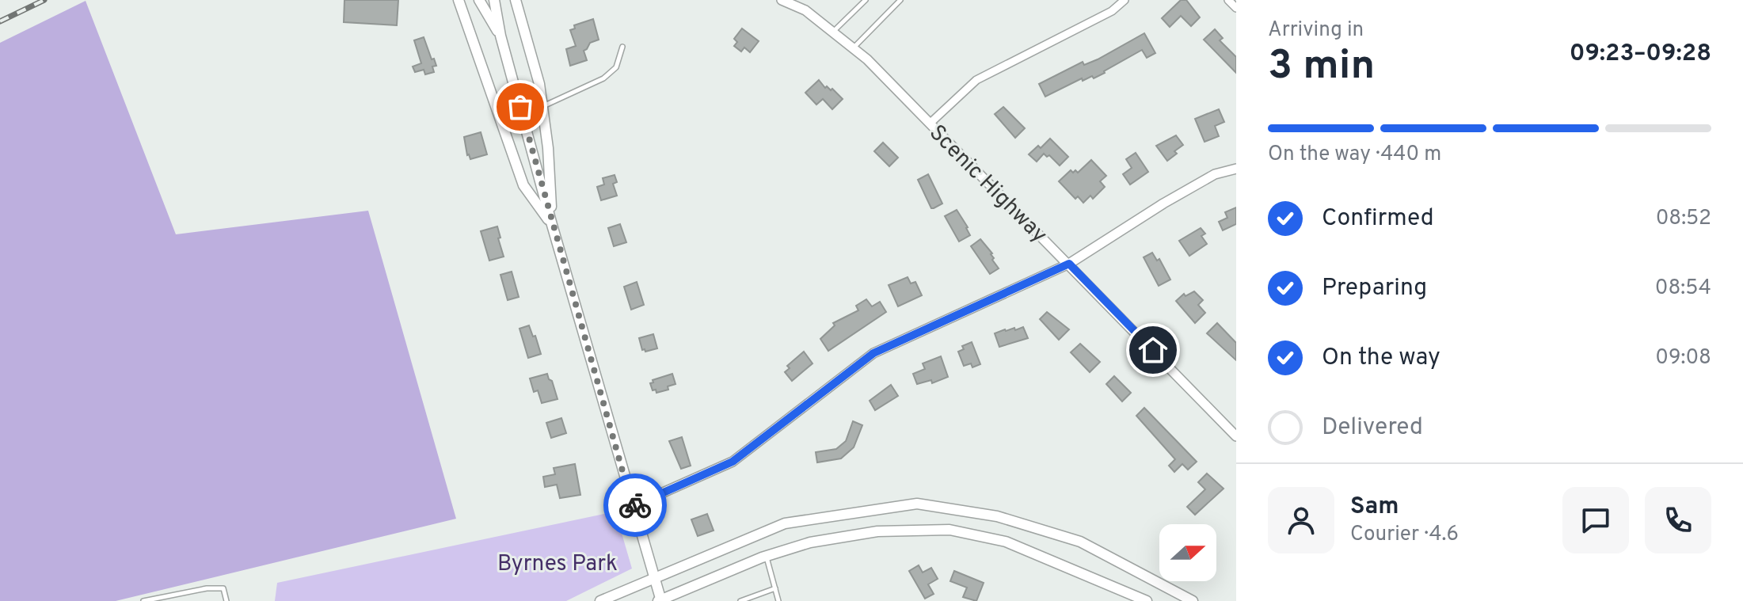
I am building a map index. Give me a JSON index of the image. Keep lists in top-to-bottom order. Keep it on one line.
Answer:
{"streets":{"street":["Scenic Highway"]},"parks":["Byrnes Park"],"north":"right","page":{"heading":["3 min","Arriving in","09:23–09:28"],"panel":["Sam","Courier · 4.6"],"bar":"On the way · 440 m","list":[["Confirmed","08:52"],["Preparing","08:54"],["On the way","09:08"],"Delivered"]}}
